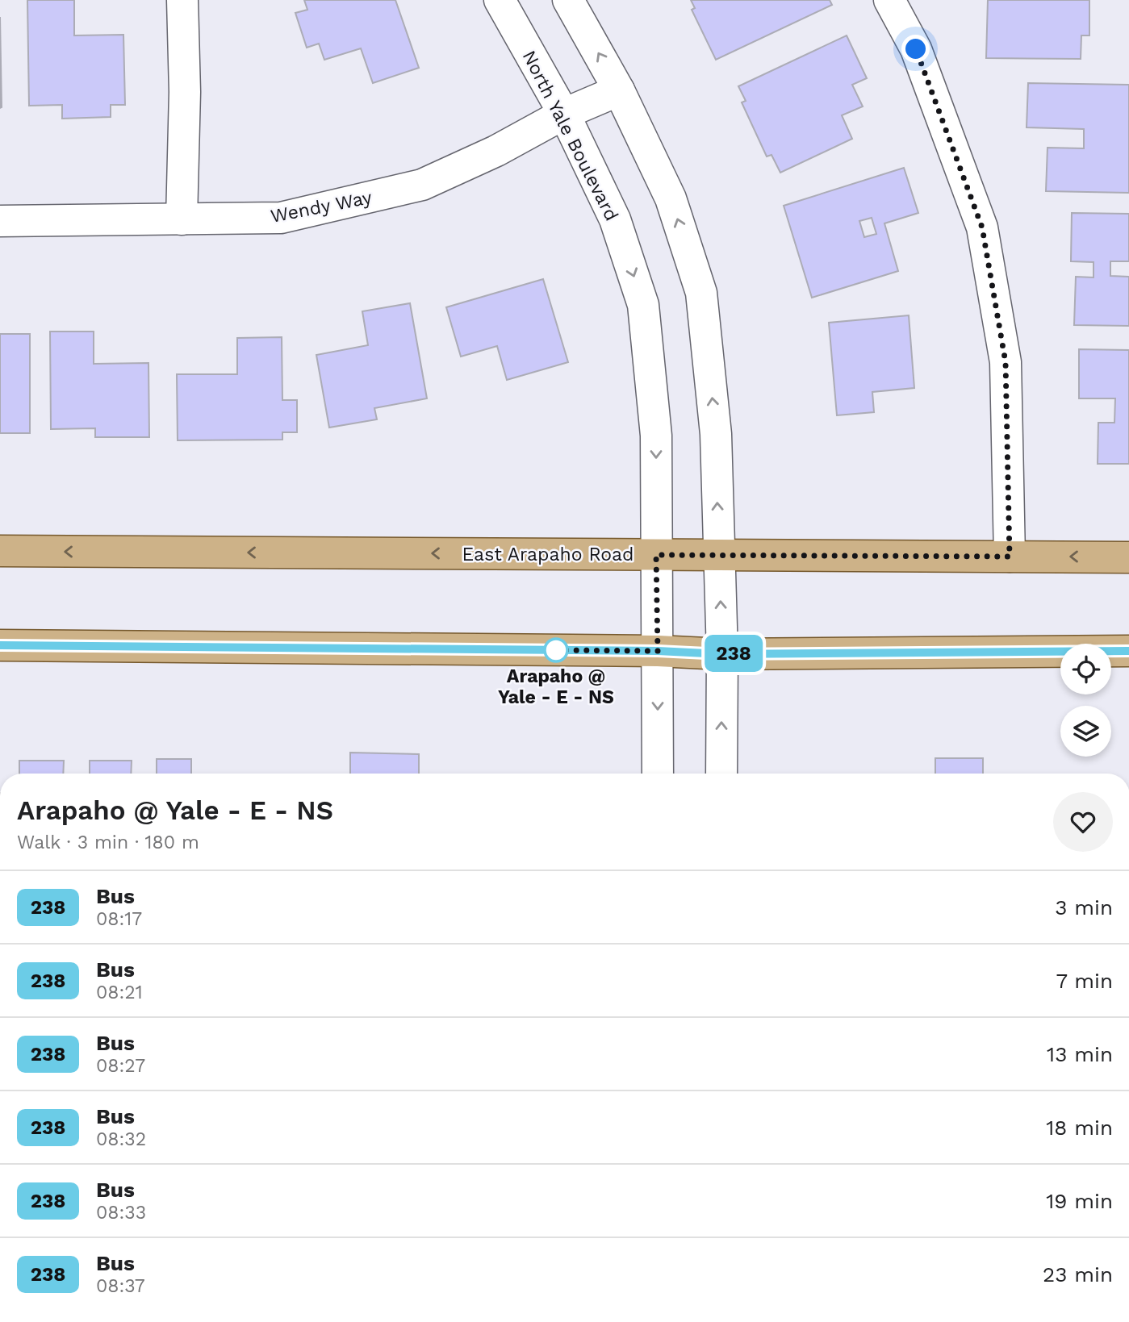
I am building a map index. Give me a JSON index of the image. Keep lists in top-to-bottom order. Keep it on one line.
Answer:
{"streets":{"main road":["East Arapaho Road"],"street":["North Yale Boulevard","Wendy Way"]},"crossings":[["North Yale Boulevard","Wendy Way"],["North Yale Boulevard","East Arapaho Road"]],"places":["Arapaho @ Yale - E - NS"],"lines":["bus line 238"],"page":{"on_map":"238","heading":["Arapaho @ Yale - E - NS","Walk · 3 min · 180 m"],"list":[{"mark":"238","name":"Bus","note":"08:17","value":"3 min"},{"mark":"238","name":"Bus","note":"08:21","value":"7 min"},{"mark":"238","name":"Bus","note":"08:27","value":"13 min"},{"mark":"238","name":"Bus","note":"08:32","value":"18 min"},{"mark":"238","name":"Bus","note":"08:33","value":"19 min"},{"mark":"238","name":"Bus","note":"08:37","value":"23 min"}]}}
